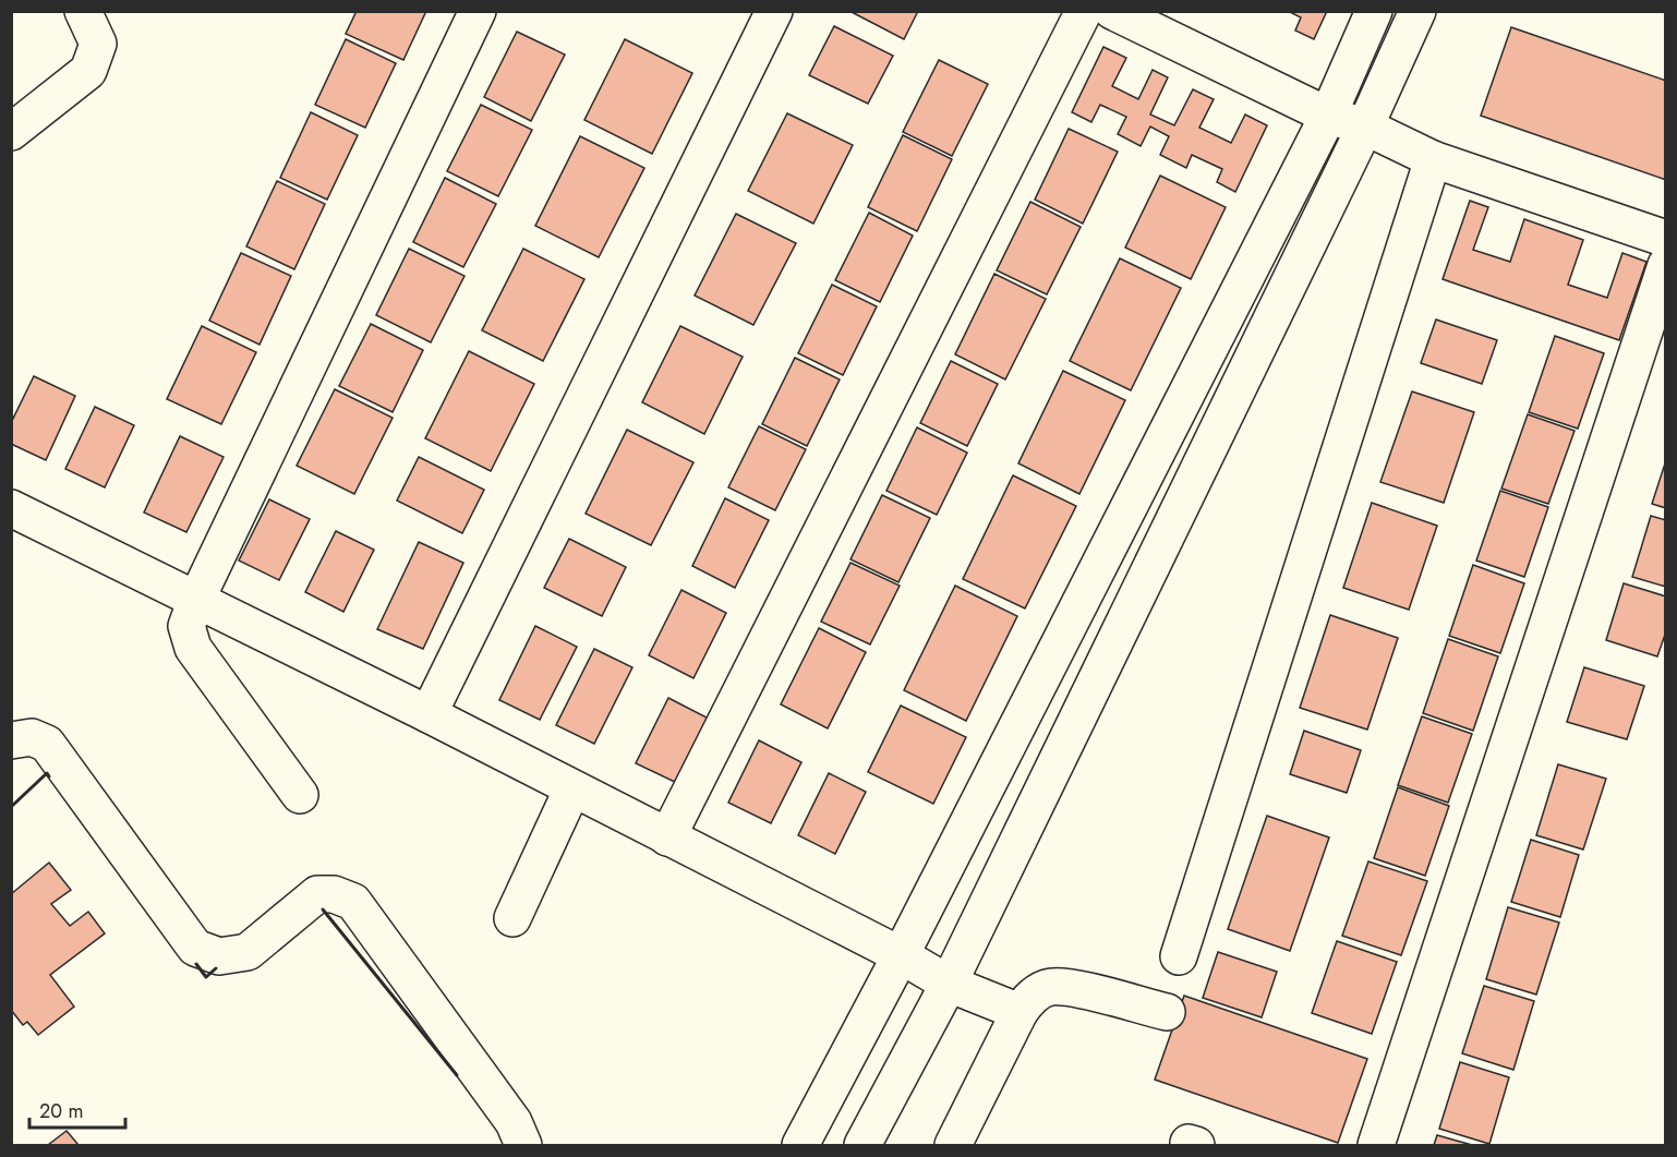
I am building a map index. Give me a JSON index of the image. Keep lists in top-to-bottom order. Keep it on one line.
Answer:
{"scale_bar":"20 m"}
